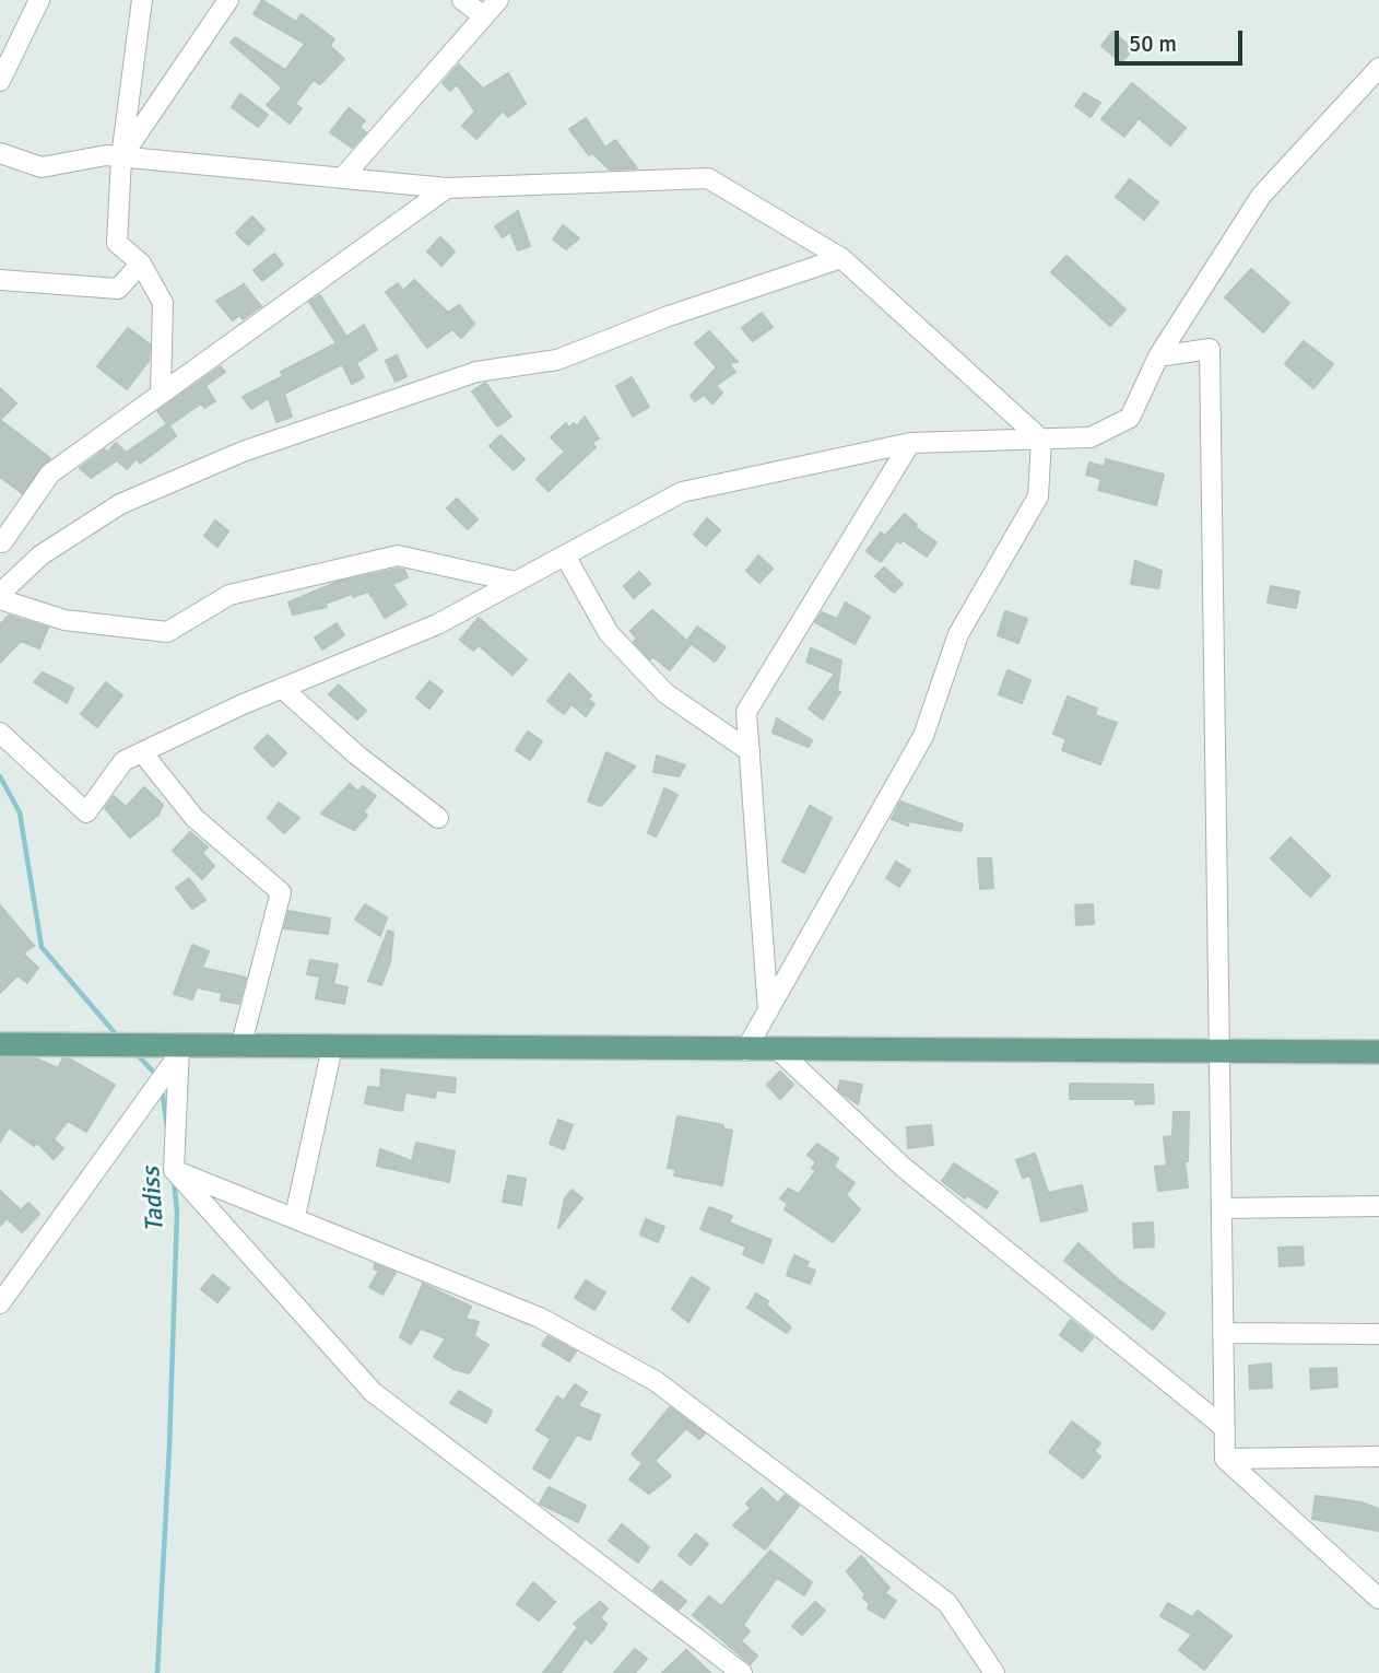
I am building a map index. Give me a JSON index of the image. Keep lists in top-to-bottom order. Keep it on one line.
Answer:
{"water":["Tadiss"],"scale_bar":"50 m"}
